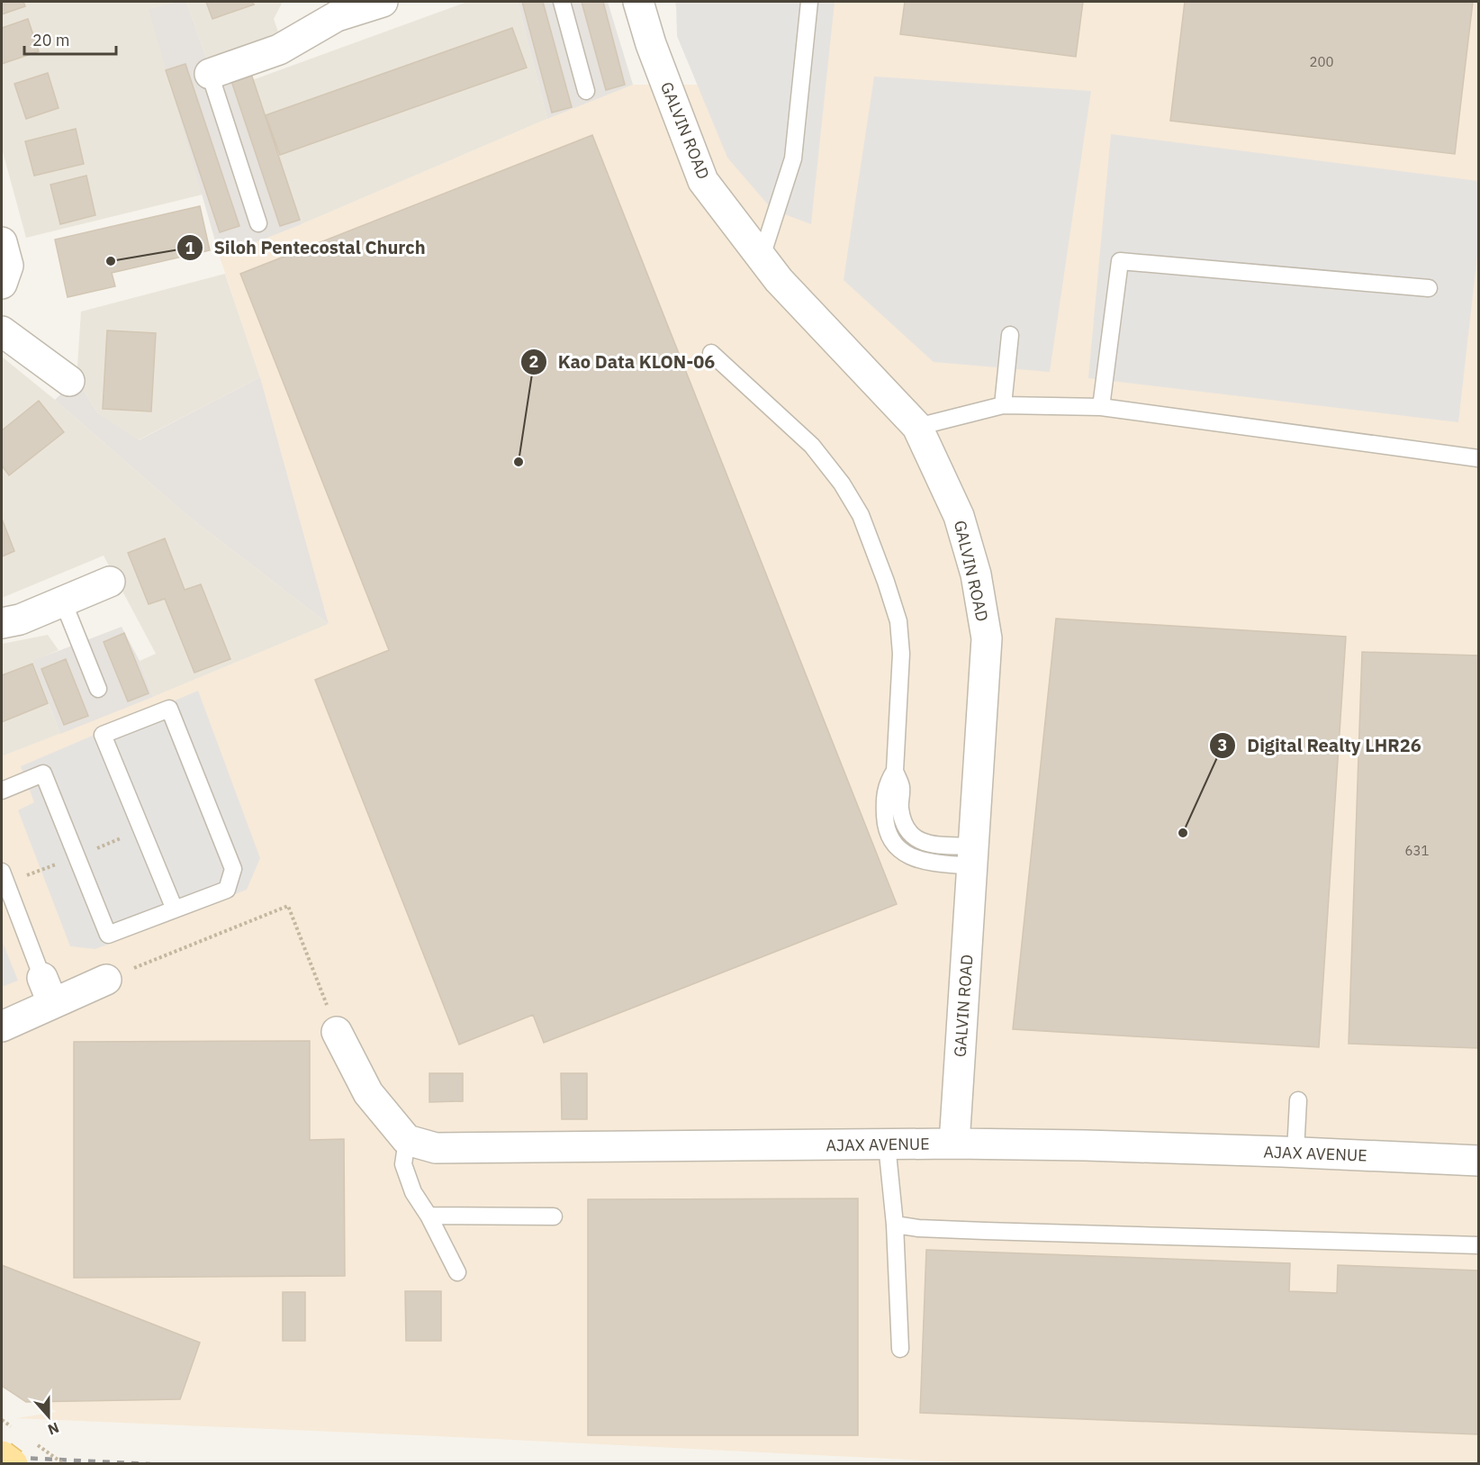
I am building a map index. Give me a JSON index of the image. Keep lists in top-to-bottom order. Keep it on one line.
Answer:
{"streets":{"street":["GALVIN ROAD","AJAX AVENUE"]},"crossings":[["GALVIN ROAD","AJAX AVENUE"]],"places":["Siloh Pentecostal Church","Kao Data KLON-06","Digital Realty LHR26"],"house_numbers":["200","631"],"scale_bar":"20 m","north":"bottom"}
